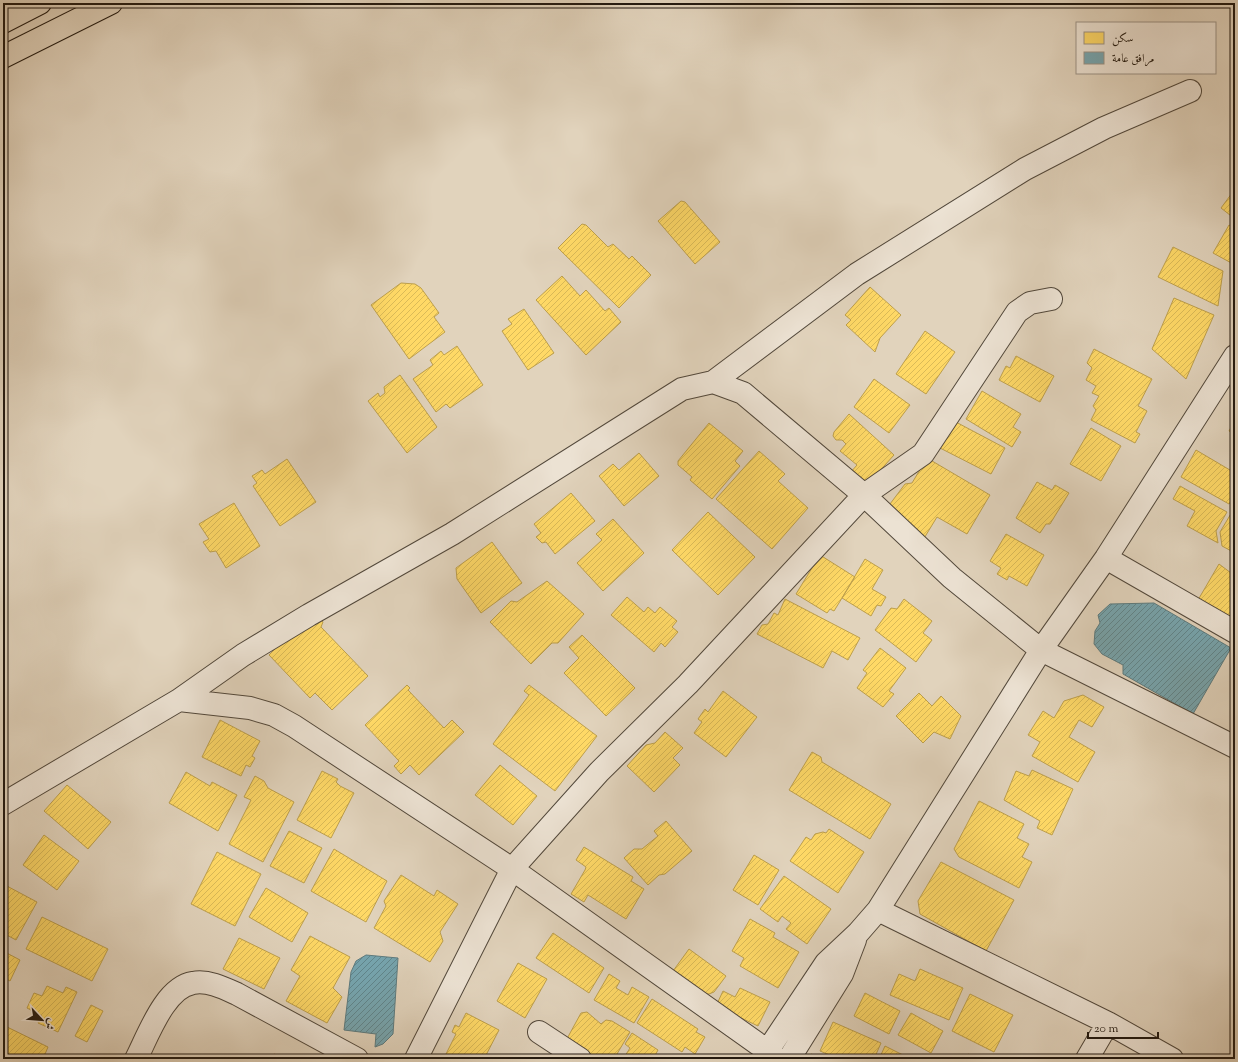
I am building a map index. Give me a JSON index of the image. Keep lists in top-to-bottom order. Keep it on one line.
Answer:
{"legend":["سكن","مرافق عامة"],"scale_bar":"20 m","north":"bottom right"}
